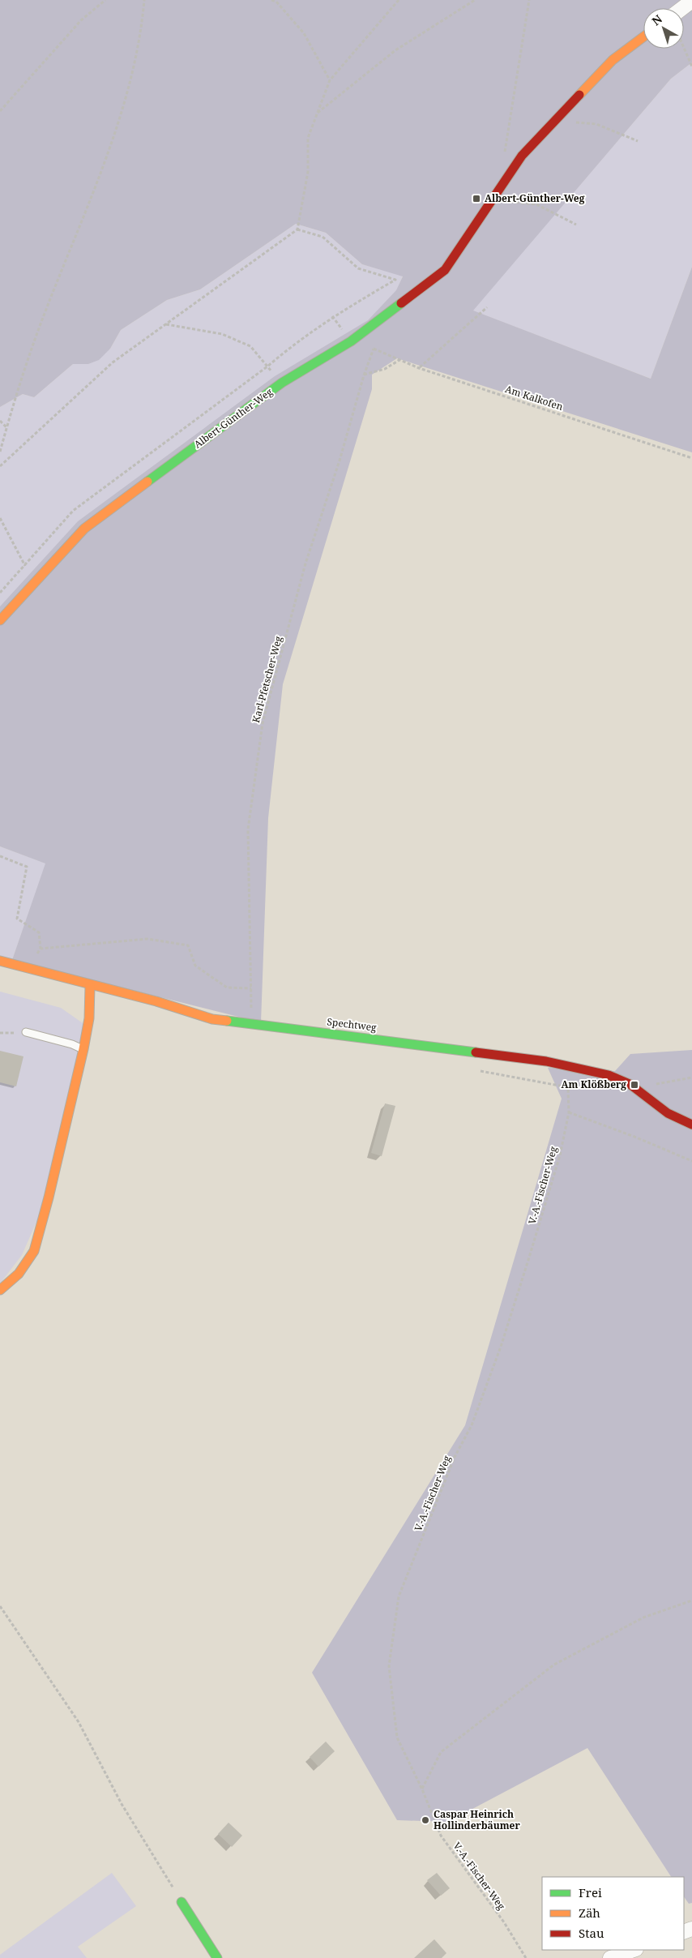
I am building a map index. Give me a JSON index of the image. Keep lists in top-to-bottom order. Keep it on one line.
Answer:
{"streets":{"street":["Albert-Günther-Weg","Spechtweg"],"path":["Am Kalkofen","Karl-Pfetscher-Weg","V.-A.-Fischer-Weg"]},"crossings":[["Am Kalkofen","Karl-Pfetscher-Weg"],["Karl-Pfetscher-Weg","Spechtweg"]],"places":{"transit":["Albert-Günther-Weg","Am Klößberg"],"other":["Caspar Heinrich Hollinderbäumer"]},"legend":["Frei","Zäh","Stau"],"north":"top left"}
